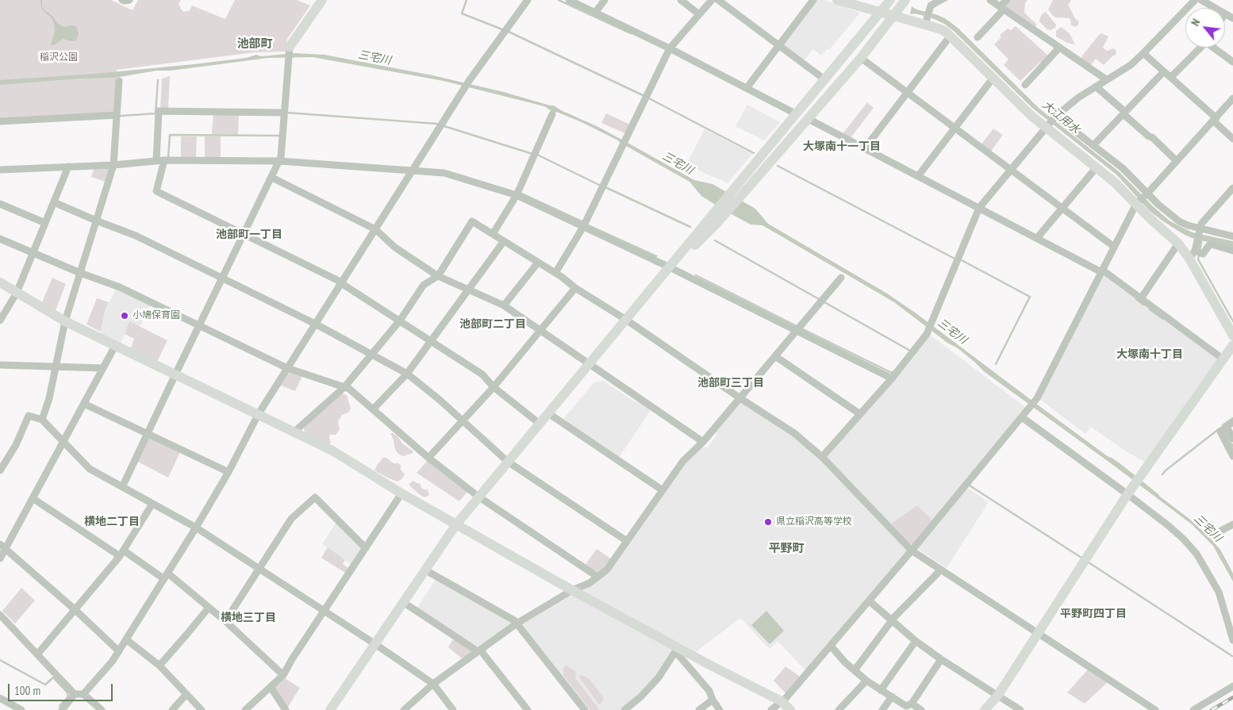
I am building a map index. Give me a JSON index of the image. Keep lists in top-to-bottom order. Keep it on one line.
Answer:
{"districts":["池部町","大塚南十一丁目","池部町一丁目","池部町二丁目","大塚南十丁目","池部町三丁目","横地二丁目","平野町","平野町四丁目","横地三丁目"],"water":["三宅川","大江用水"],"parks":["稲沢公園"],"places":["小鳩保育園","県立稲沢高等学校"],"scale_bar":"100 m","north":"top left"}
